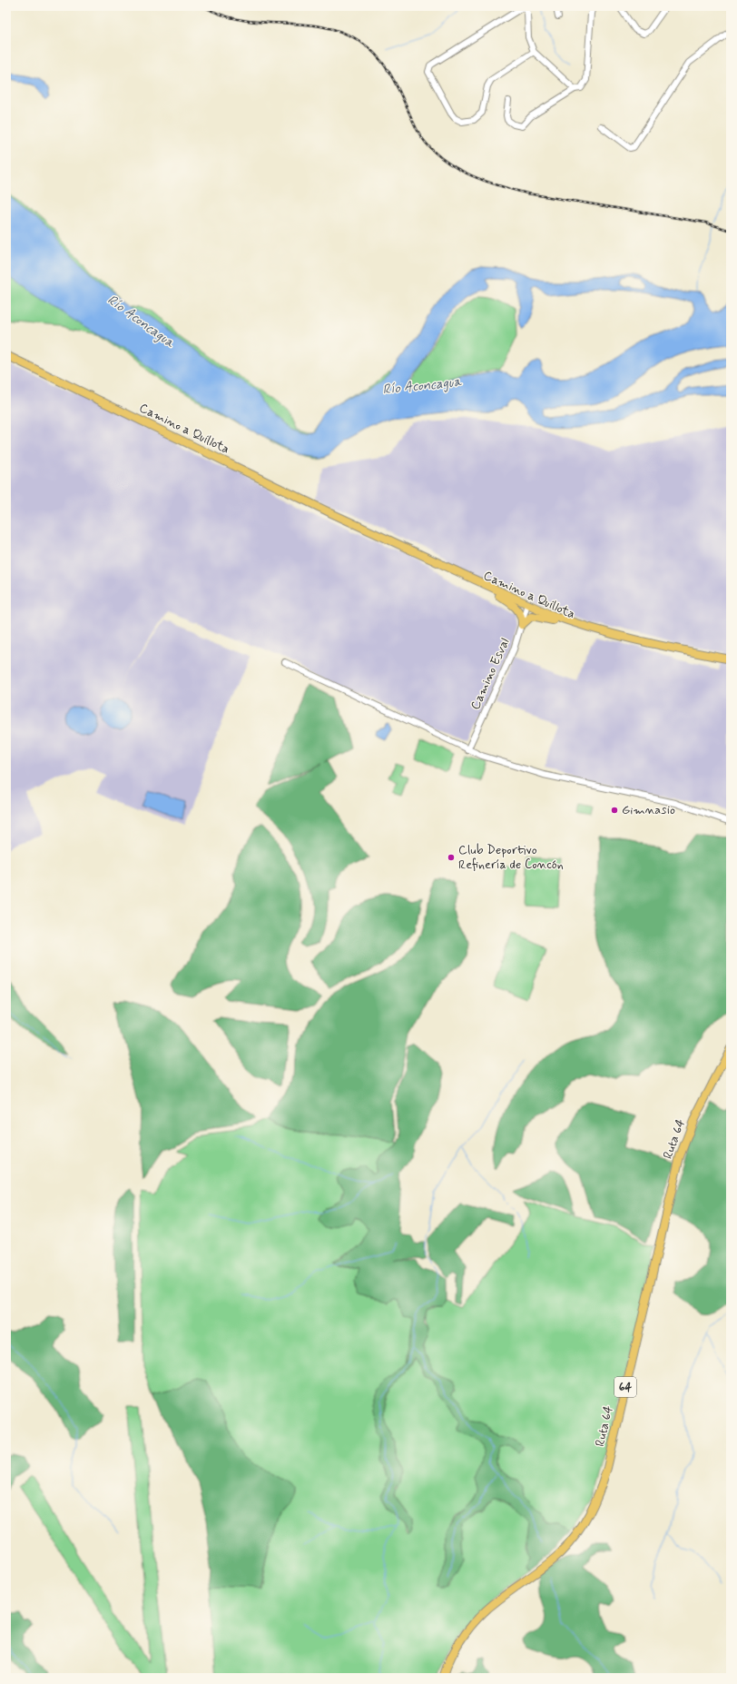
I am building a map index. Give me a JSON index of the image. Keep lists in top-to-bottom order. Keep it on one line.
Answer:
{"streets":{"main road":["Camino a Quillota","Ruta 64","64"],"street":["Camino Esval"]},"crossings":[["Camino a Quillota","Camino Esval"]],"water":["Río Aconcagua"],"places":["Gimnasio","Club Deportivo Refinería de Concón"]}
